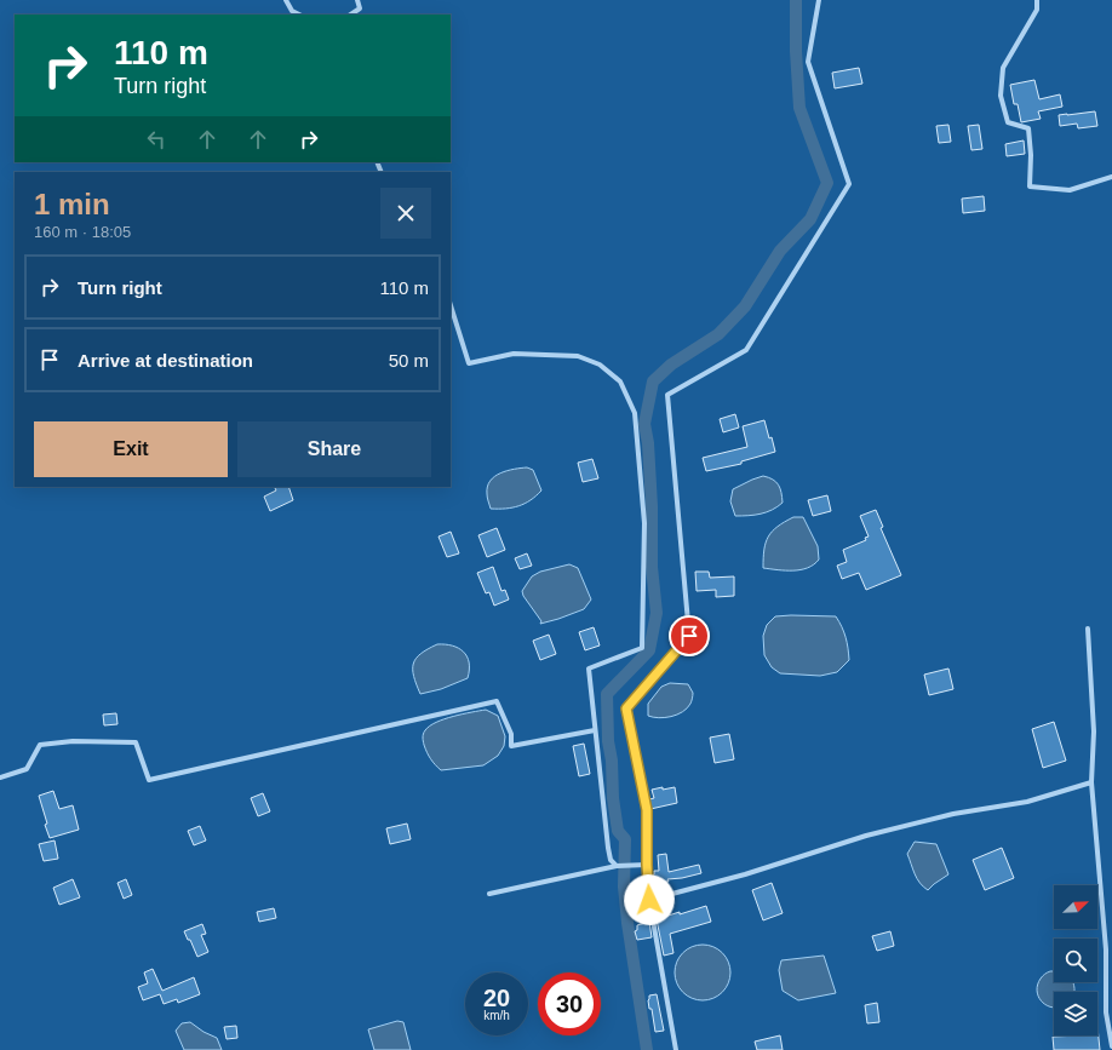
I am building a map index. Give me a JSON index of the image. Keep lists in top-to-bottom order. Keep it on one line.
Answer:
{"north":"top right","page":{"turn":["110 m","Turn right"],"heading":["1 min","160 m · 18:05"],"list":[{"name":"Turn right","value":"110 m"},{"name":"Arrive at destination","value":"50 m"}],"buttons":["Exit","Share"],"speed":"20 km/h","limit":"30"}}
